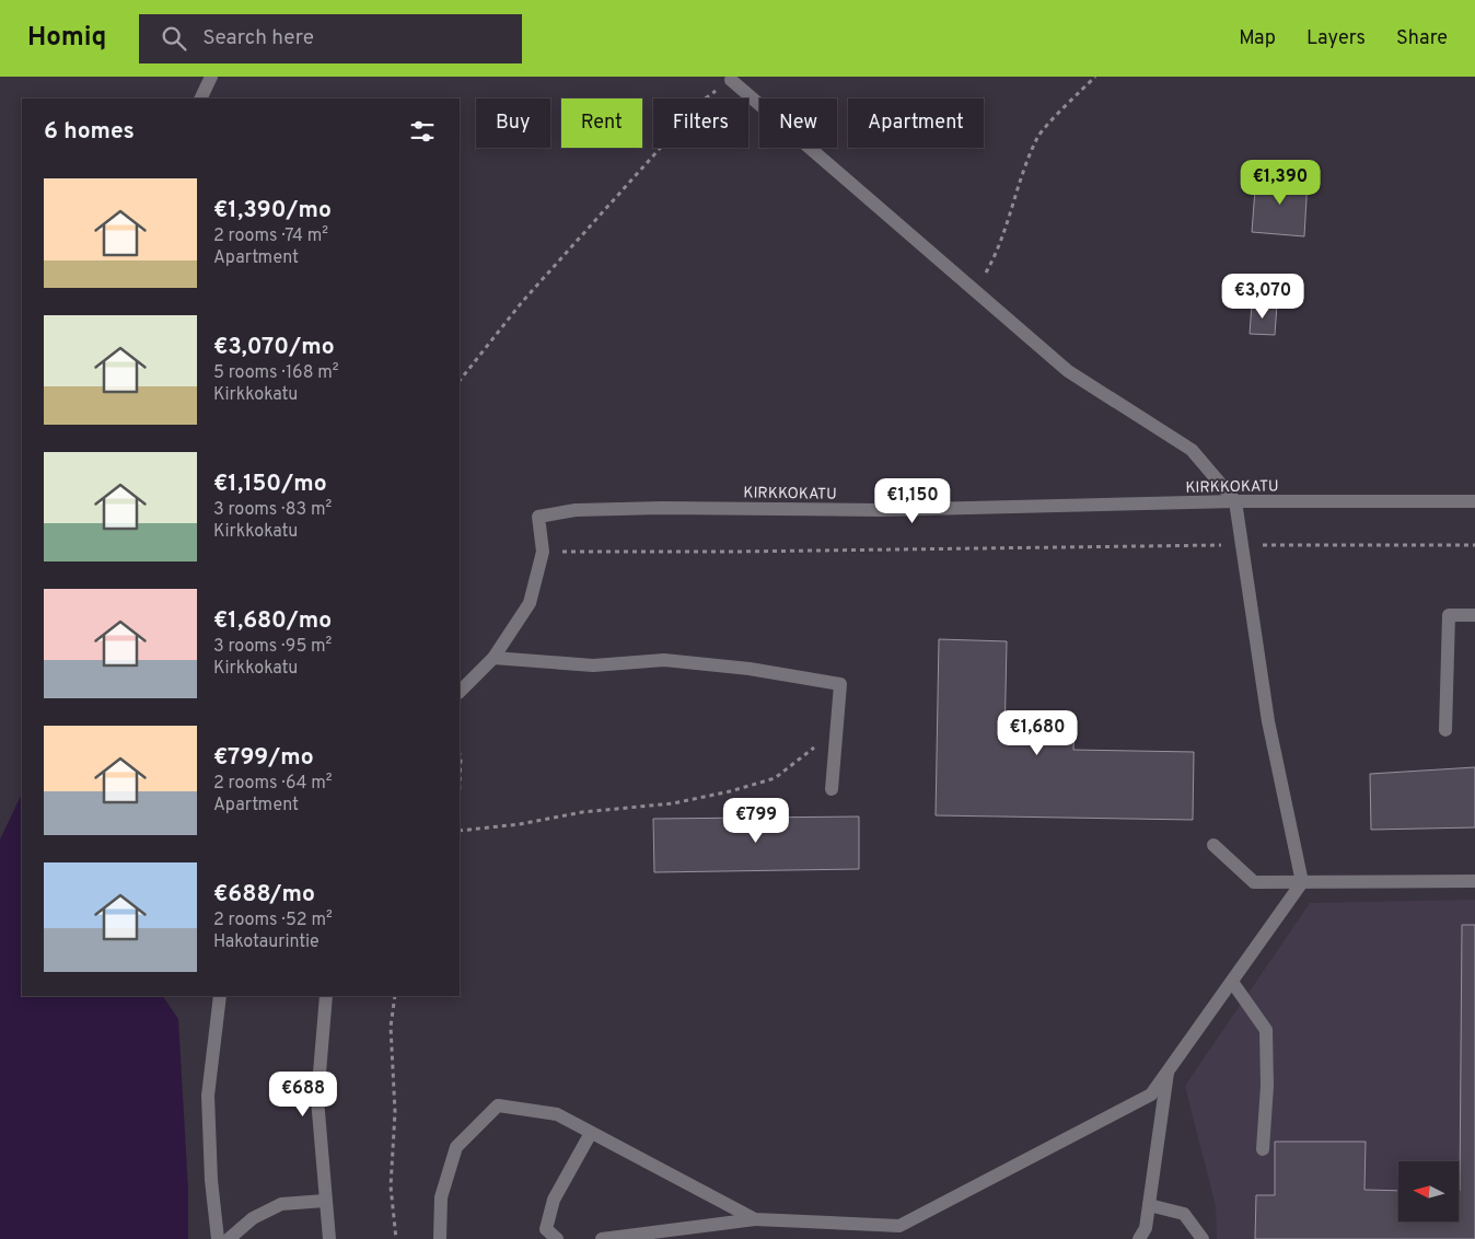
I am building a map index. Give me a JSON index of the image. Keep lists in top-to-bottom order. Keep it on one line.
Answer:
{"streets":{"street":["KIRKKOKATU"]},"north":"left","page":{"header":"Homiq","search":"Search here","nav":["Map","Layers","Share"],"chip":["Buy","Rent","Filters","New","Apartment"],"heading":"6 homes","price":["€1,390","€3,070","€1,150","€1,680","€799","€688"],"list":[{"name":"€1,390/mo","note":"2 rooms · 74 m² · Apartment"},{"name":"€3,070/mo","note":"5 rooms · 168 m² · Kirkkokatu"},{"name":"€1,150/mo","note":"3 rooms · 83 m² · Kirkkokatu"},{"name":"€1,680/mo","note":"3 rooms · 95 m² · Kirkkokatu"},{"name":"€799/mo","note":"2 rooms · 64 m² · Apartment"},{"name":"€688/mo","note":"2 rooms · 52 m² · Hakotaurintie"}]}}
